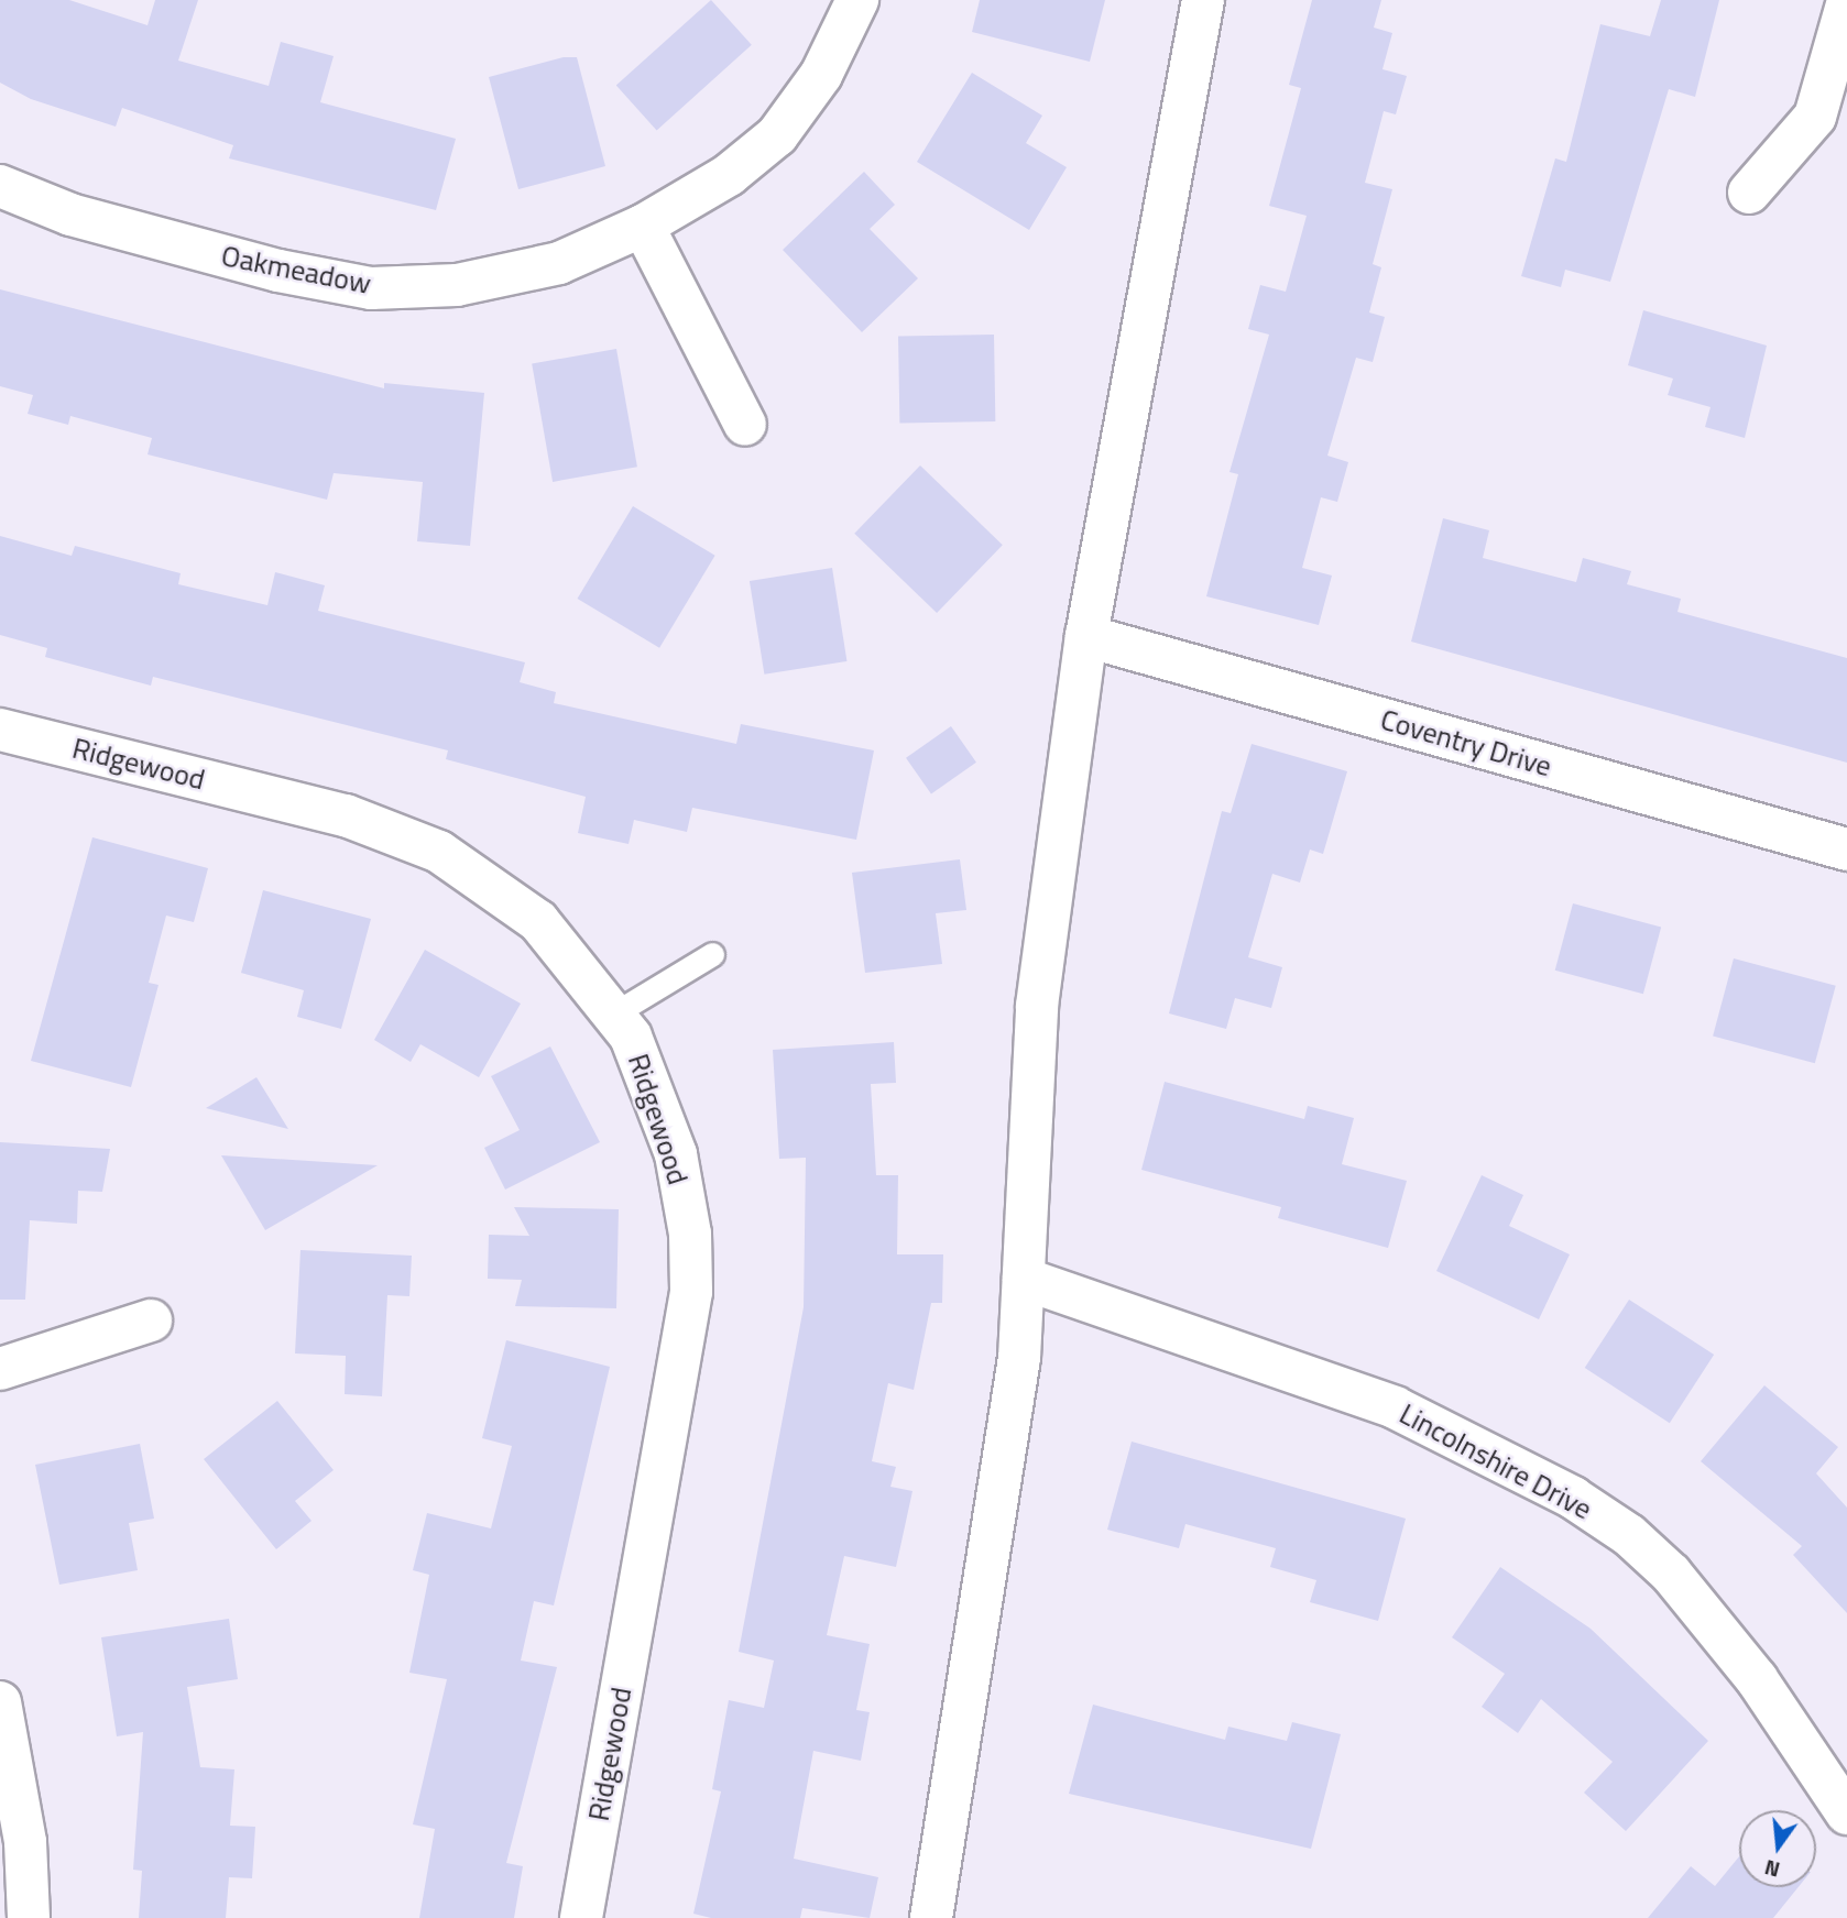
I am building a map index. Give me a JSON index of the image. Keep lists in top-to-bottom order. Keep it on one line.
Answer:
{"streets":{"street":["Oakmeadow","Coventry Drive","Ridgewood","Lincolnshire Drive"]},"north":"bottom"}
